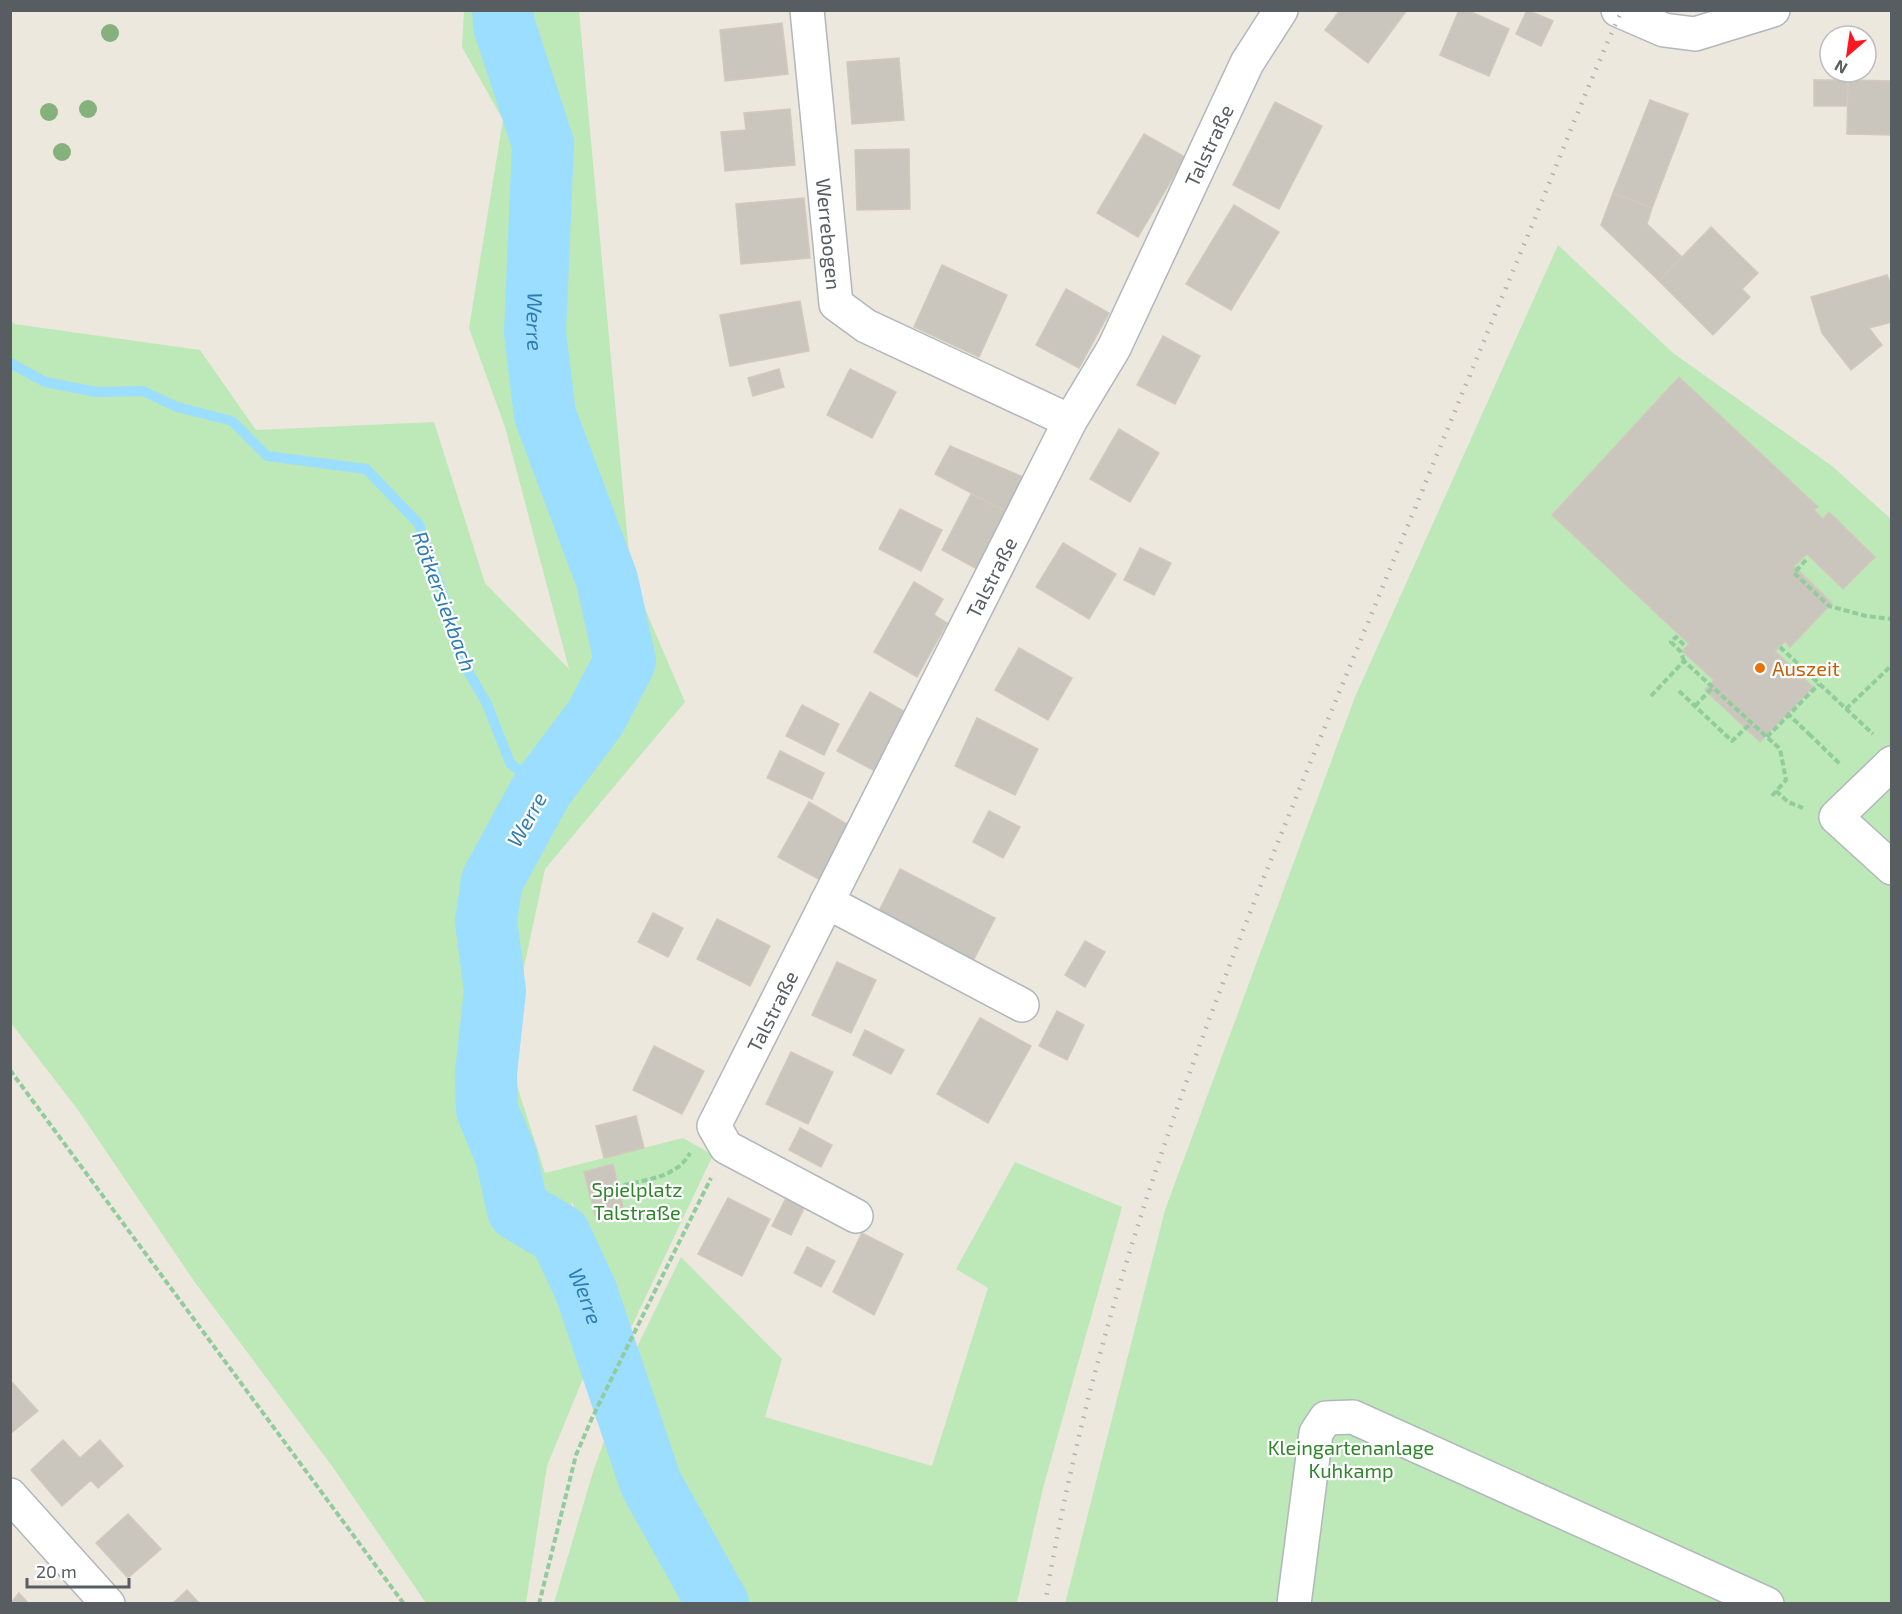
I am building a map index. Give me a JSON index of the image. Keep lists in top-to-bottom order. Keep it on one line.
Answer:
{"streets":{"street":["Talstraße","Werrebogen"]},"crossings":[["Talstraße","Werrebogen"]],"water":["Werre","Rötkersiekbach"],"parks":["Spielplatz Talstraße","Kleingartenanlage Kuhkamp"],"places":["Auszeit"],"scale_bar":"20 m","north":"bottom left"}
